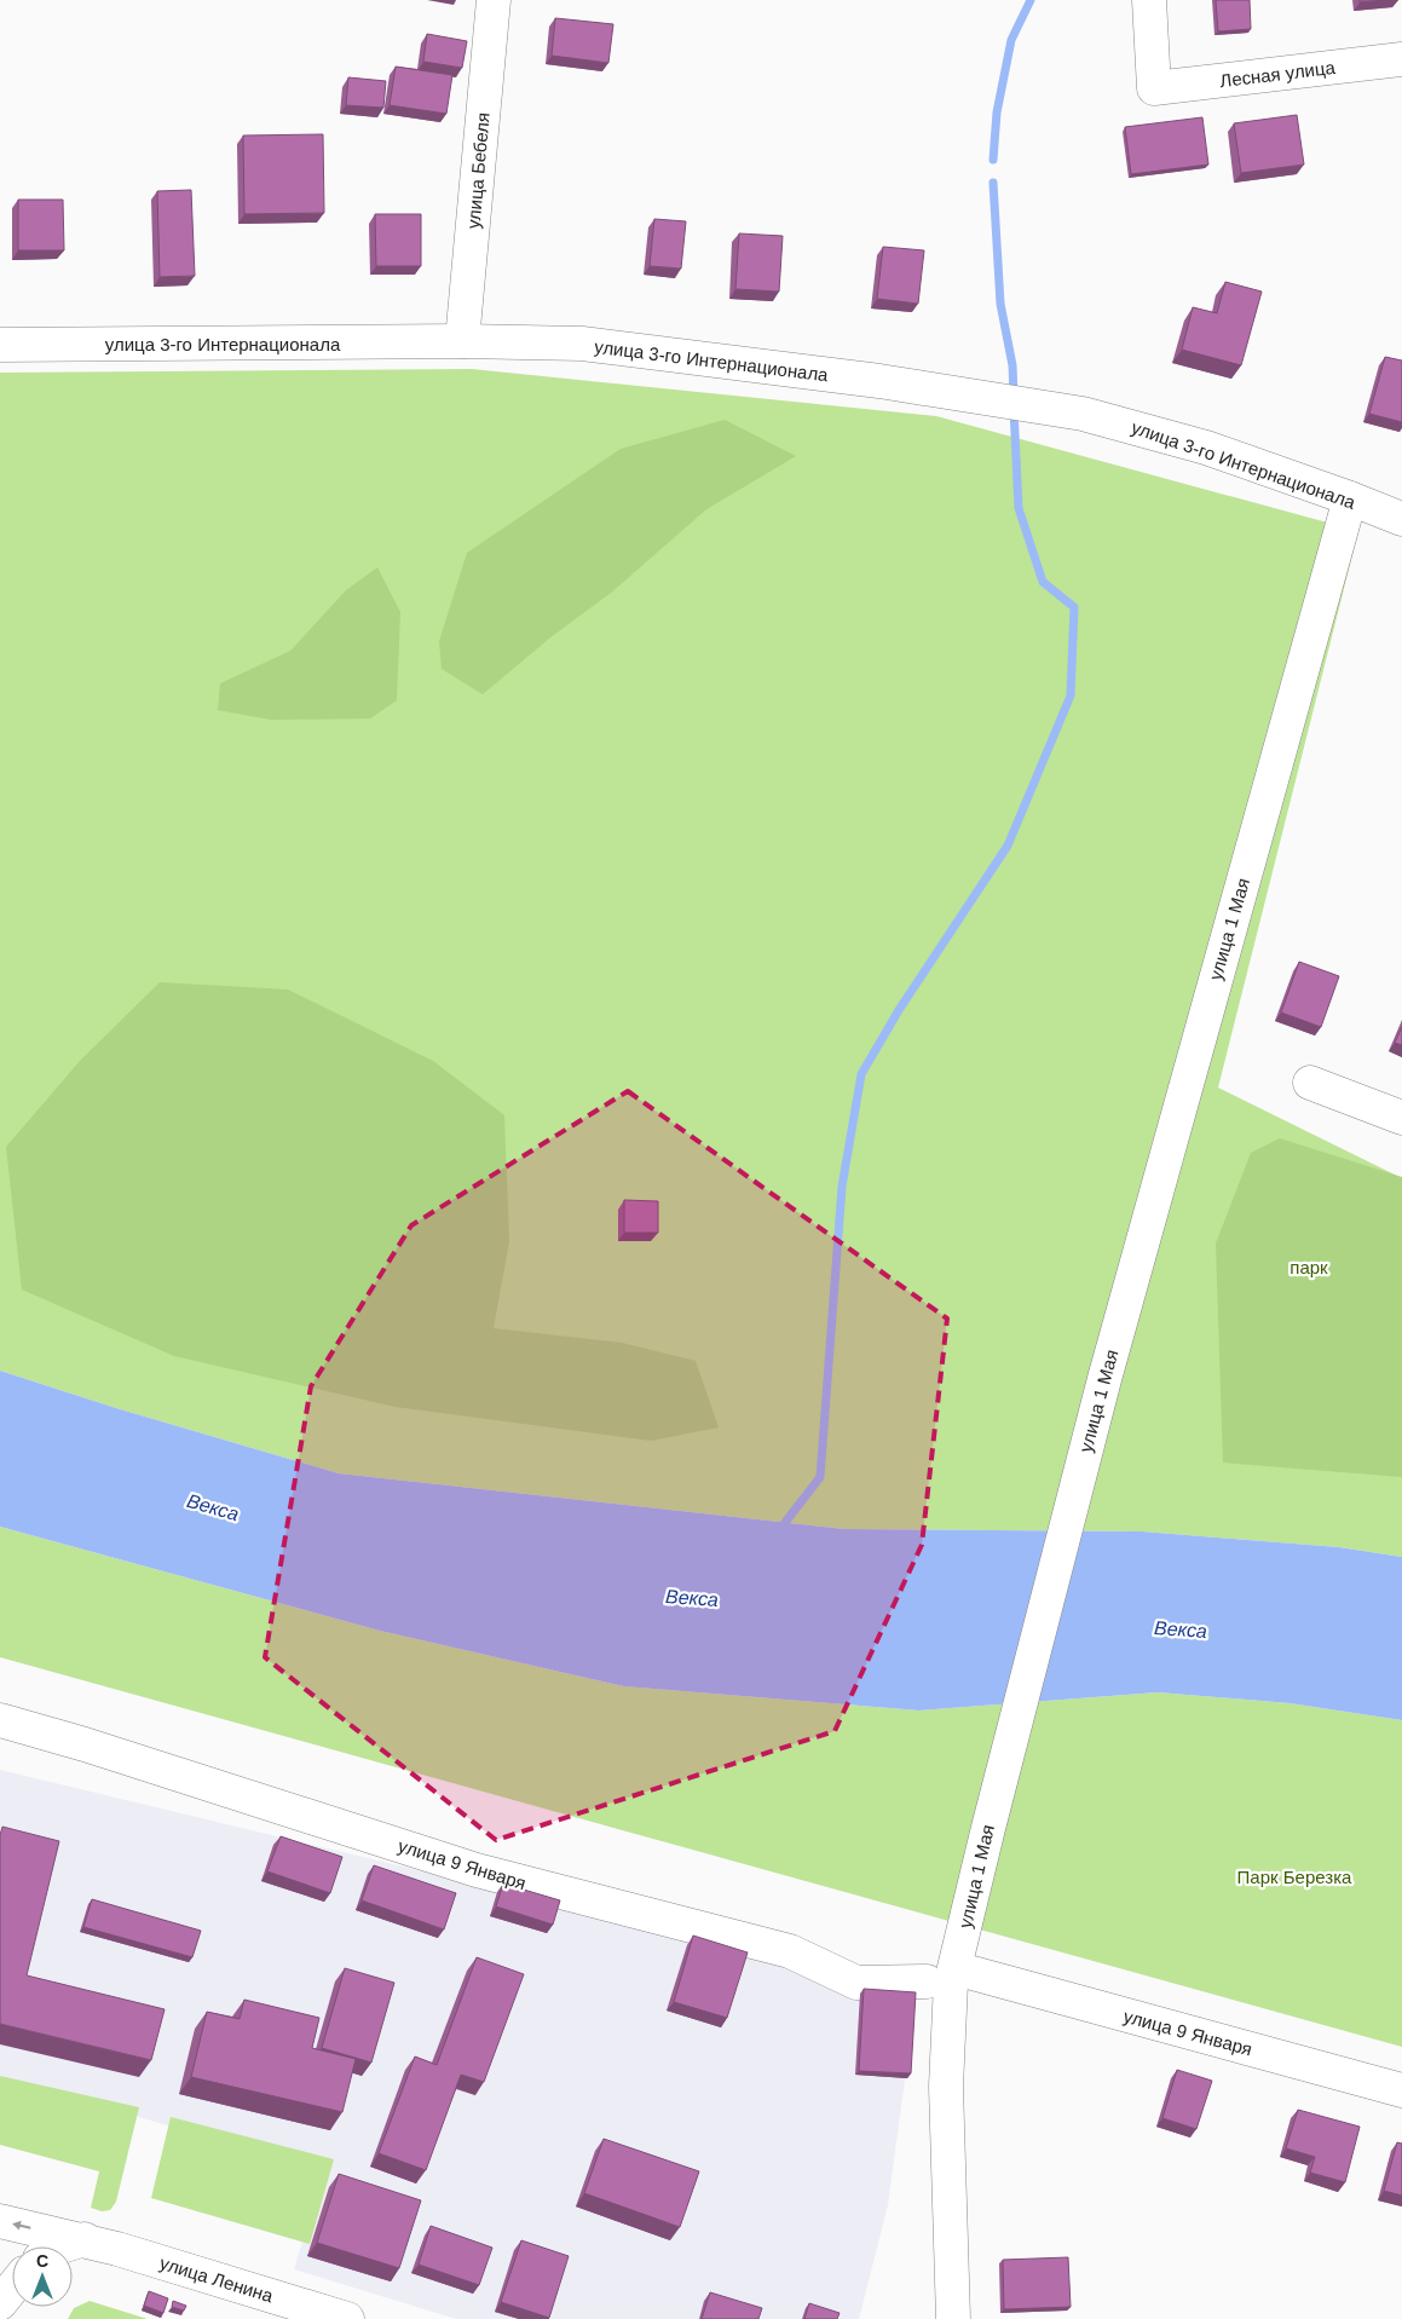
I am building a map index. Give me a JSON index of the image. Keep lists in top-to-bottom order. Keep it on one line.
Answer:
{"streets":{"street":["Лесная улица","улица Бебеля","улица 3-го Интернационала","улица 1 Мая","улица 9 Января","улица Ленина"]},"crossings":[["улица Бебеля","улица 3-го Интернационала"],["улица 3-го Интернационала","улица 1 Мая"]],"water":["Векса"],"parks":["парк","Парк Березка"],"north":"top"}
